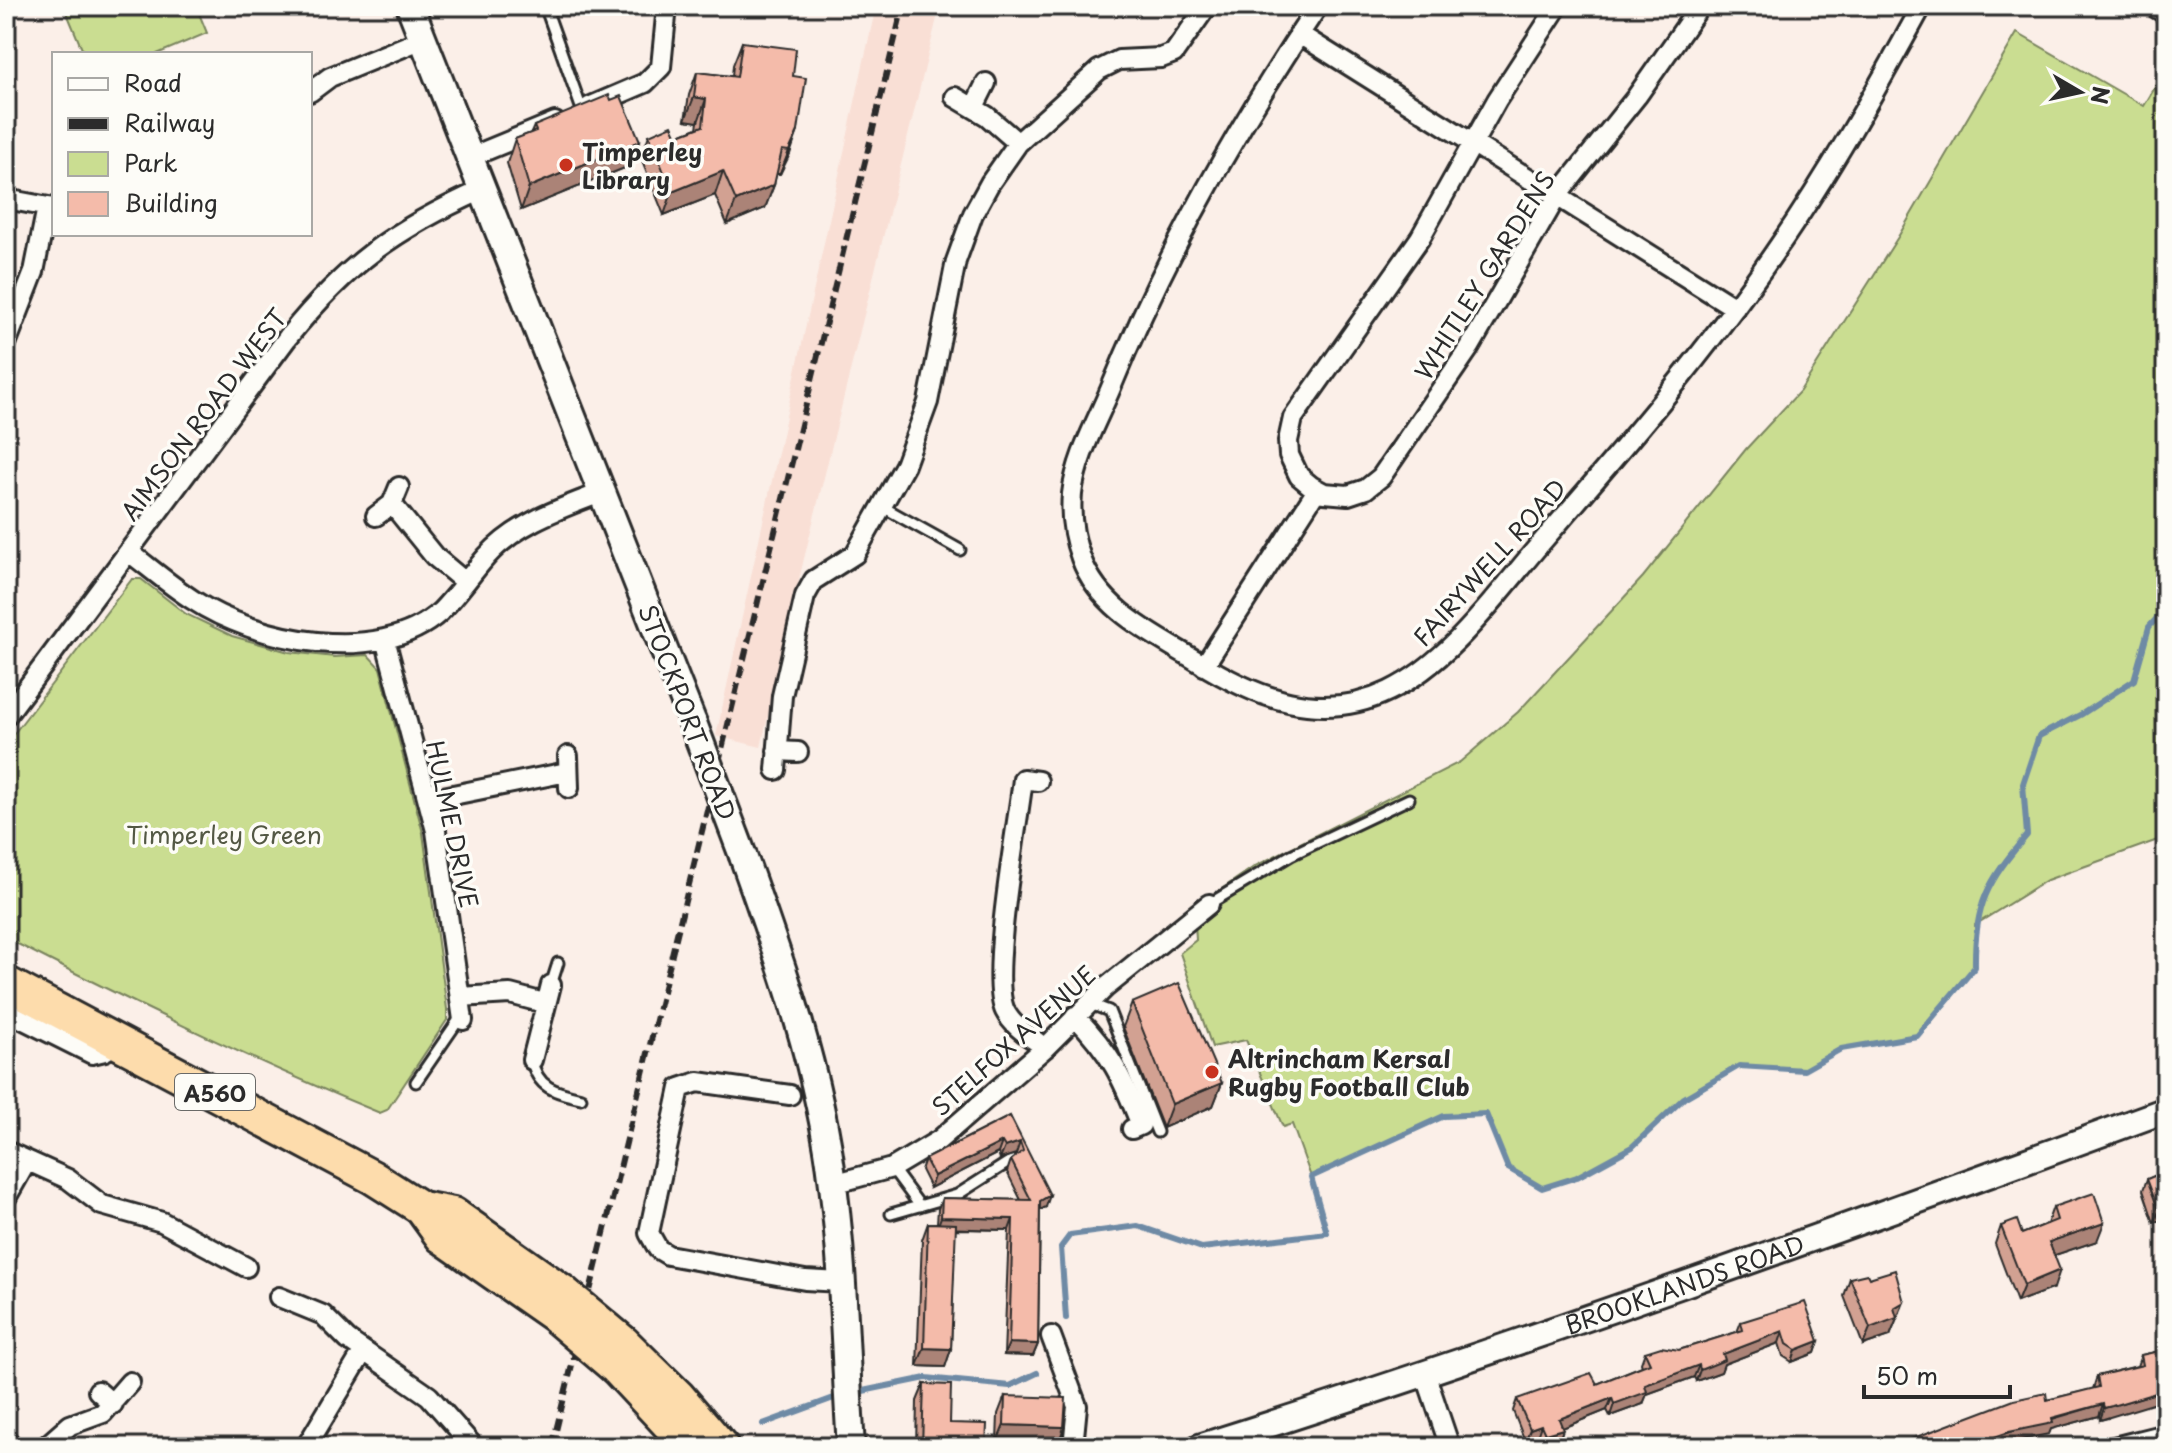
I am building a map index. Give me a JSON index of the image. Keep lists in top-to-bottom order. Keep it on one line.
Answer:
{"streets":{"highway":["A560"],"main road":["STOCKPORT ROAD"],"street":["WHITLEY GARDENS","AIMSON ROAD WEST","FAIRYWELL ROAD","HULME DRIVE","STELFOX AVENUE","BROOKLANDS ROAD"]},"crossings":[["AIMSON ROAD WEST","STOCKPORT ROAD"],["STOCKPORT ROAD","STELFOX AVENUE"]],"parks":["Timperley Green"],"places":["Timperley Library","Altrincham Kersal Rugby Football Club"],"legend":["Road","Railway","Park","Building"],"scale_bar":"50 m","north":"right"}
